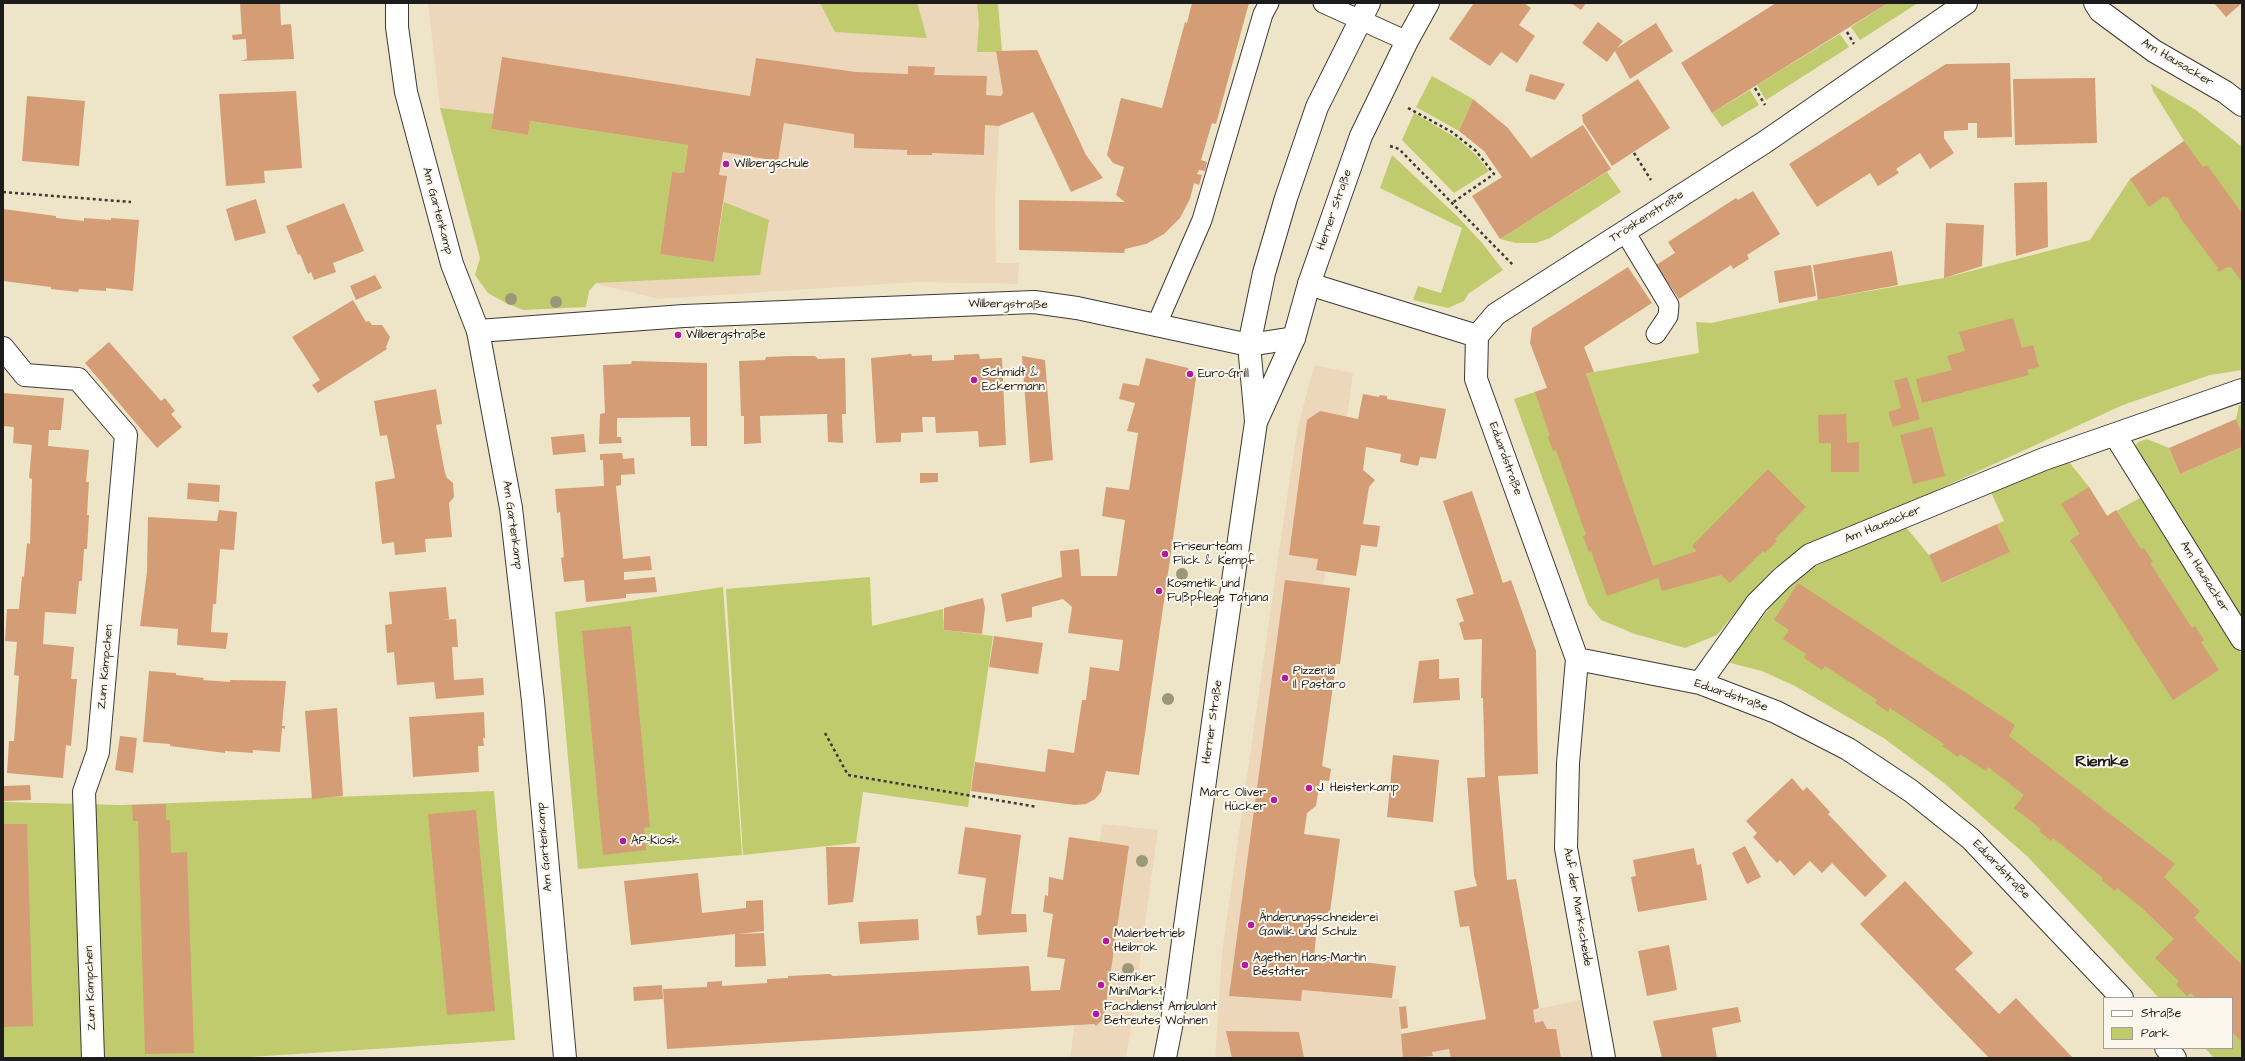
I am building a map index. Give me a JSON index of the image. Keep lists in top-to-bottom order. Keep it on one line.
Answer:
{"streets":{"street":["Am Hausacker","Herner Straße","Am Gartenkamp","Tröskenstraße","Wilbergstraße","Eduardstraße","Zum Kämpchen","Auf der Markscheide"]},"crossings":[["Am Hausacker","Eduardstraße"],["Herner Straße","Wilbergstraße"],["Am Gartenkamp","Wilbergstraße"],["Tröskenstraße","Eduardstraße"],["Eduardstraße","Auf der Markscheide"]],"districts":["Riemke"],"places":["Wilbergschule","Wilbergstraße","Euro-Grill","Schmidt & Eckermann","Friseurteam Flick & Kempf","Kosmetik und Fußpflege Tatjana","Pizzeria Il Pastaro","J. Heisterkamp","Marc Oliver Hücker","AP-Kiosk","Änderungsschneiderei Gawlik und Schulz","Malerbetrieb Heibrok","Agethen Hans-Martin Bestatter","Riemker MiniMarkt","Fachdienst Ambulant Betreutes Wohnen"],"legend":["Straße","Park"]}
